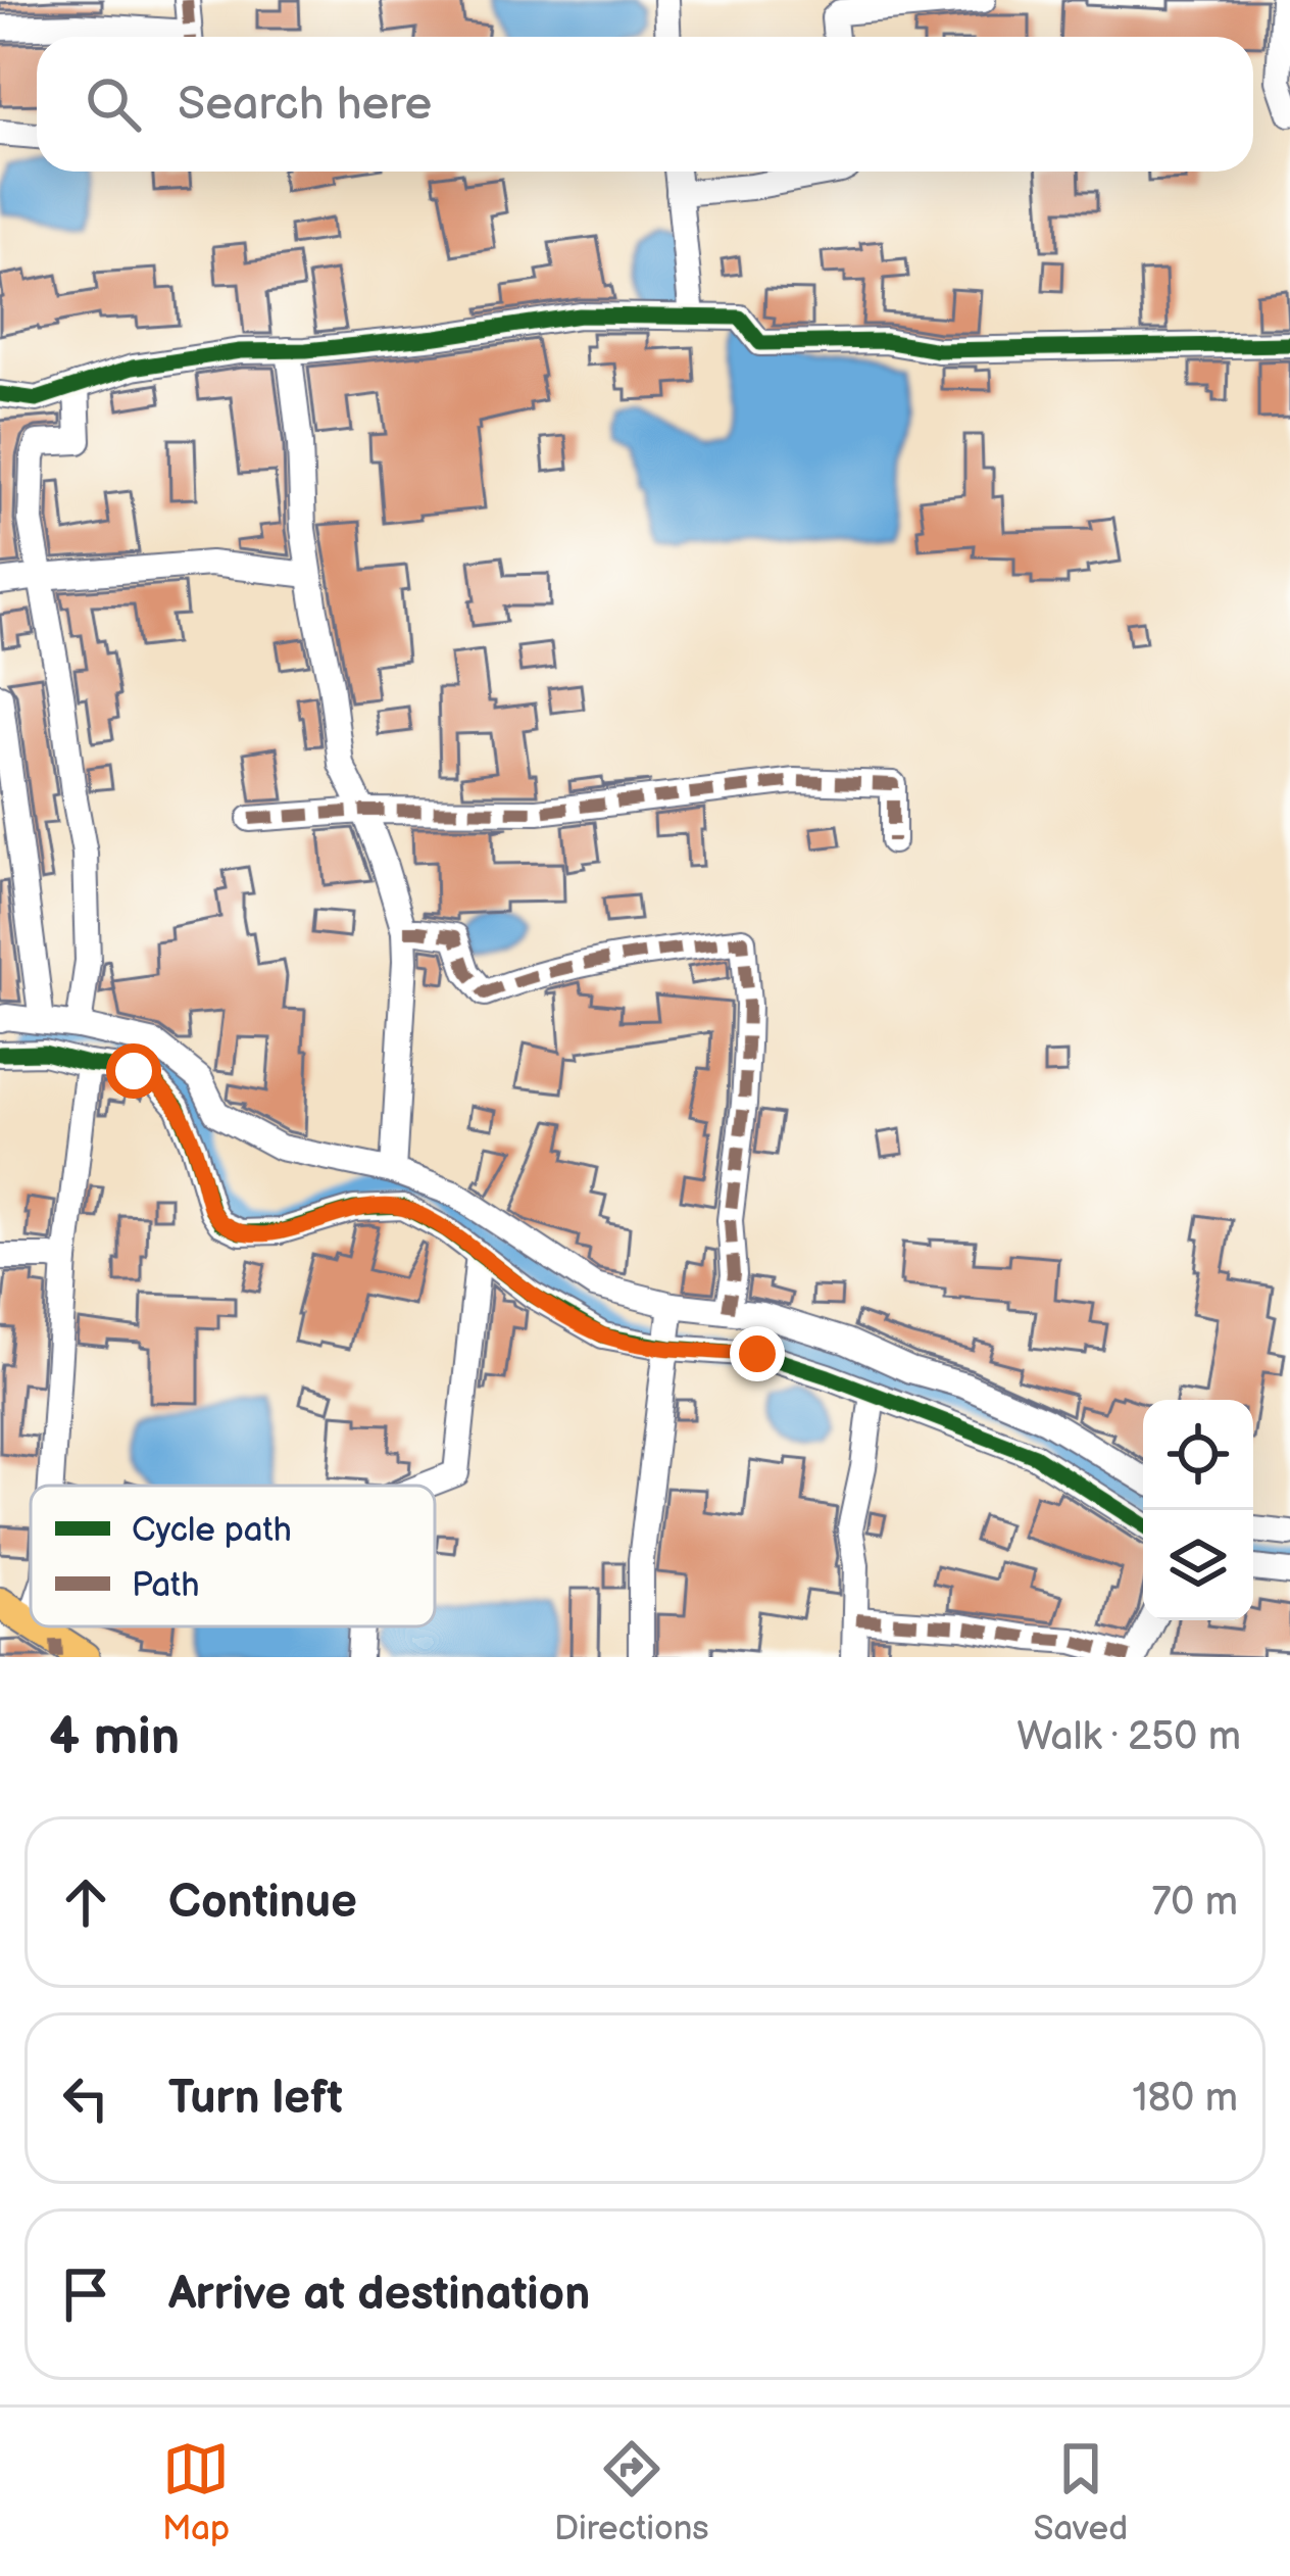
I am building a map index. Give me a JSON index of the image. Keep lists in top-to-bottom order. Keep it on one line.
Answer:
{"legend":["Cycle path","Path"],"page":{"search":"Search here","heading":["4 min","Walk · 250 m"],"list":[["Continue","70 m"],["Turn left","180 m"],"Arrive at destination"],"nav":["Map","Directions","Saved"]}}
